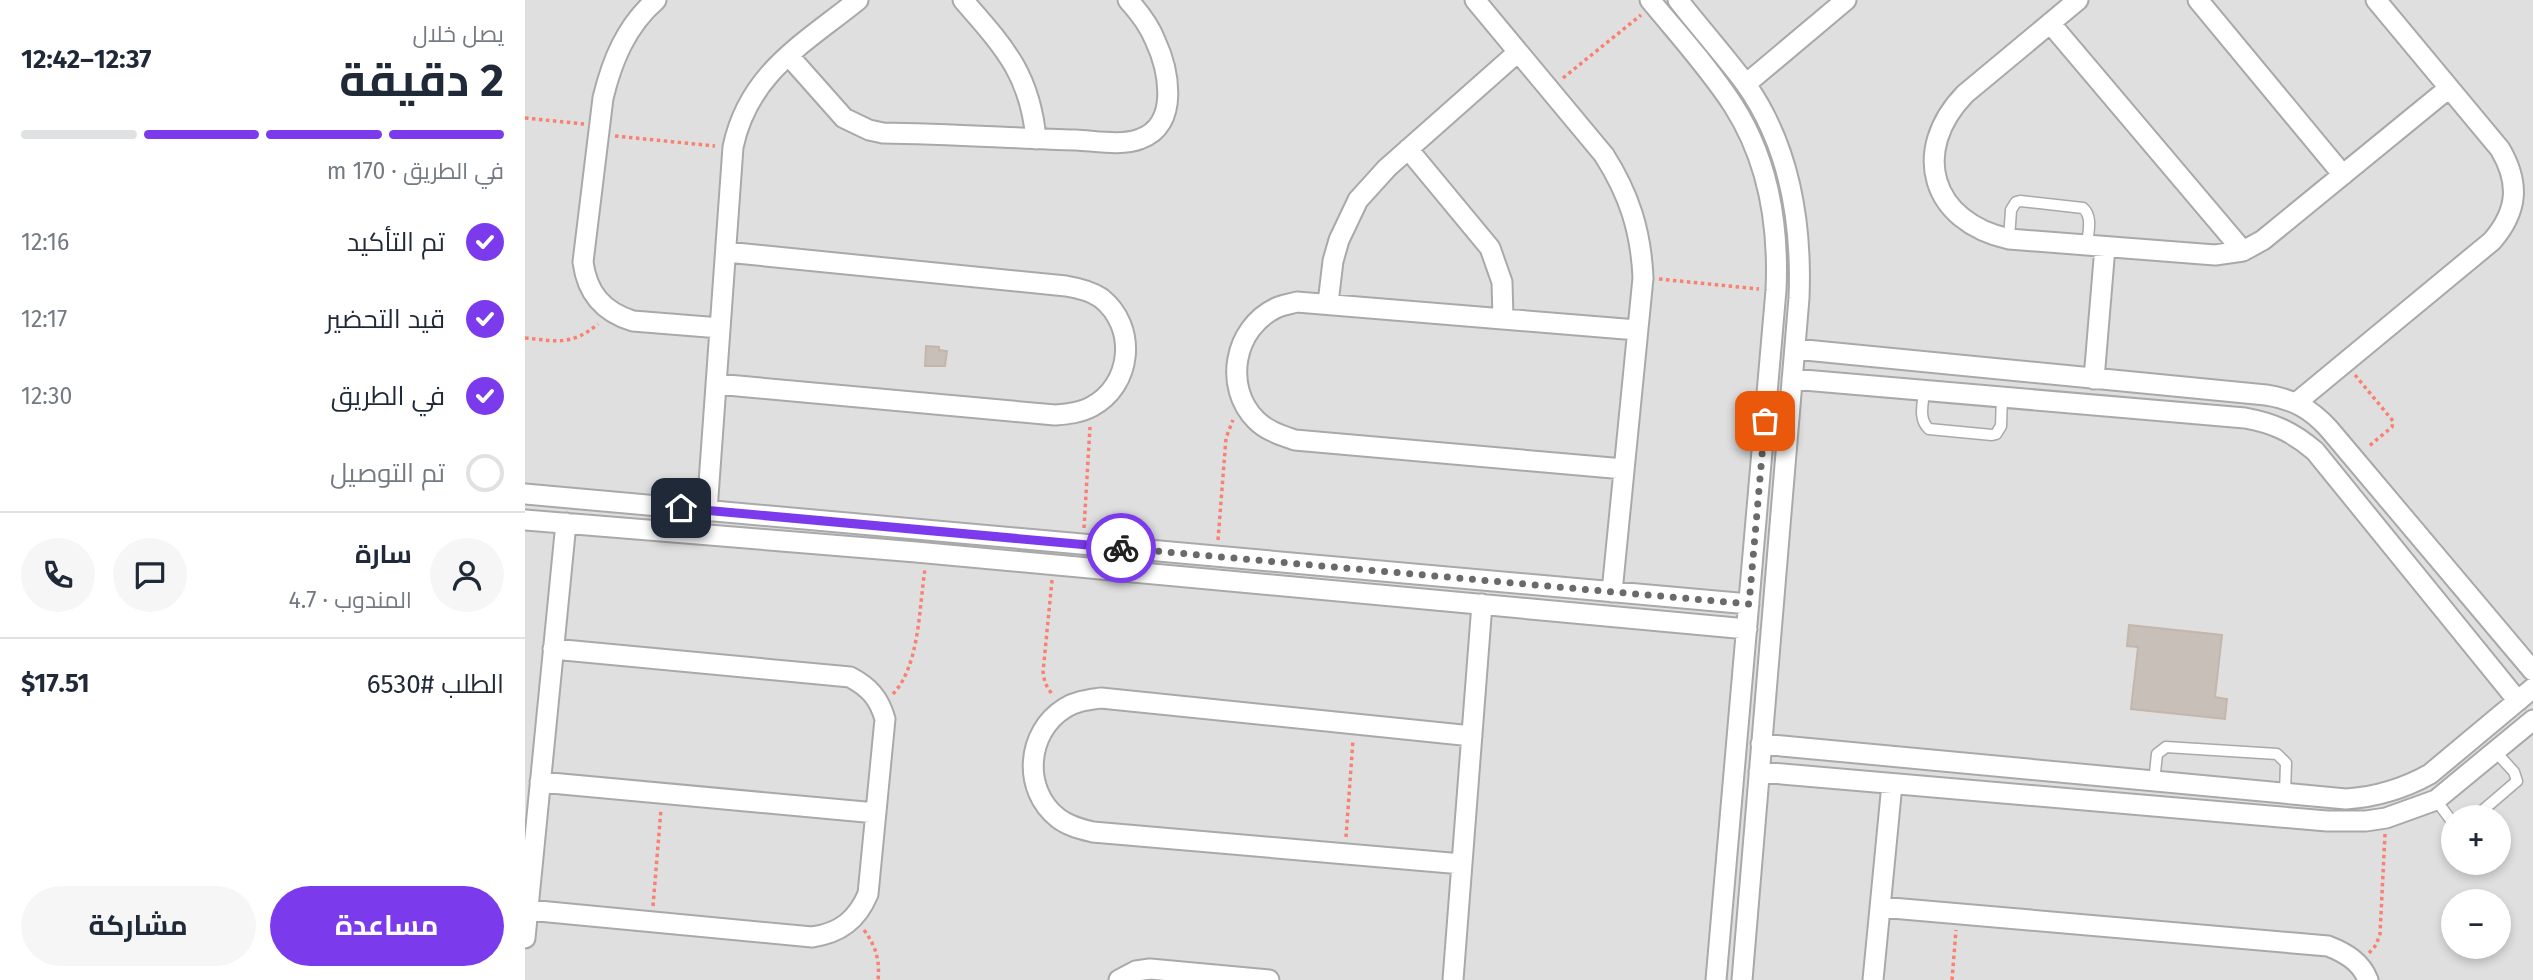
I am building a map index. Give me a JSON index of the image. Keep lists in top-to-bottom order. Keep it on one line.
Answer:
{"page":{"heading":["2 دقيقة","يصل خلال","12:37–12:42"],"panel":["سارة","المندوب · 4.7","الطلب #6530","$17.51"],"bar":"في الطريق · 170 m","list":[["تم التأكيد","12:16"],["قيد التحضير","12:17"],["في الطريق","12:30"],"تم التوصيل"],"map_buttons":["+","−"],"buttons":["مساعدة","مشاركة"]}}
